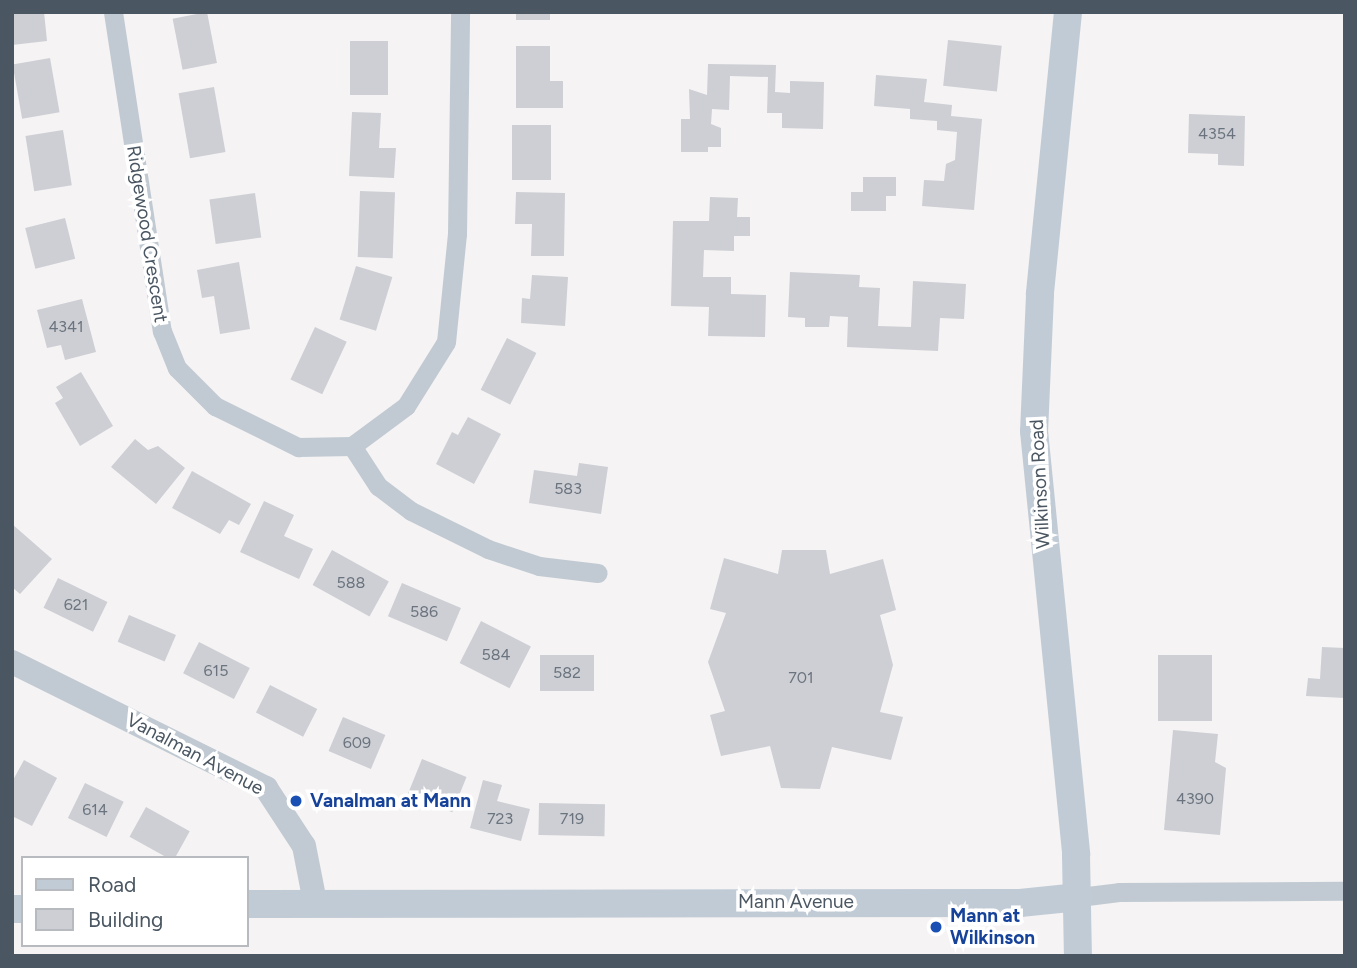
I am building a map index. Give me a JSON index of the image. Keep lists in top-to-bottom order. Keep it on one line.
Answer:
{"streets":{"main road":["Wilkinson Road","Mann Avenue"],"street":["Ridgewood Crescent","Vanalman Avenue"]},"crossings":[["Wilkinson Road","Mann Avenue"],["Vanalman Avenue","Mann Avenue"]],"places":["Vanalman at Mann","Mann at Wilkinson"],"house_numbers":["4354","4341","583","588","621","586","584","615","582","701","609","4390","614","723","719"],"legend":["Road","Building"]}
